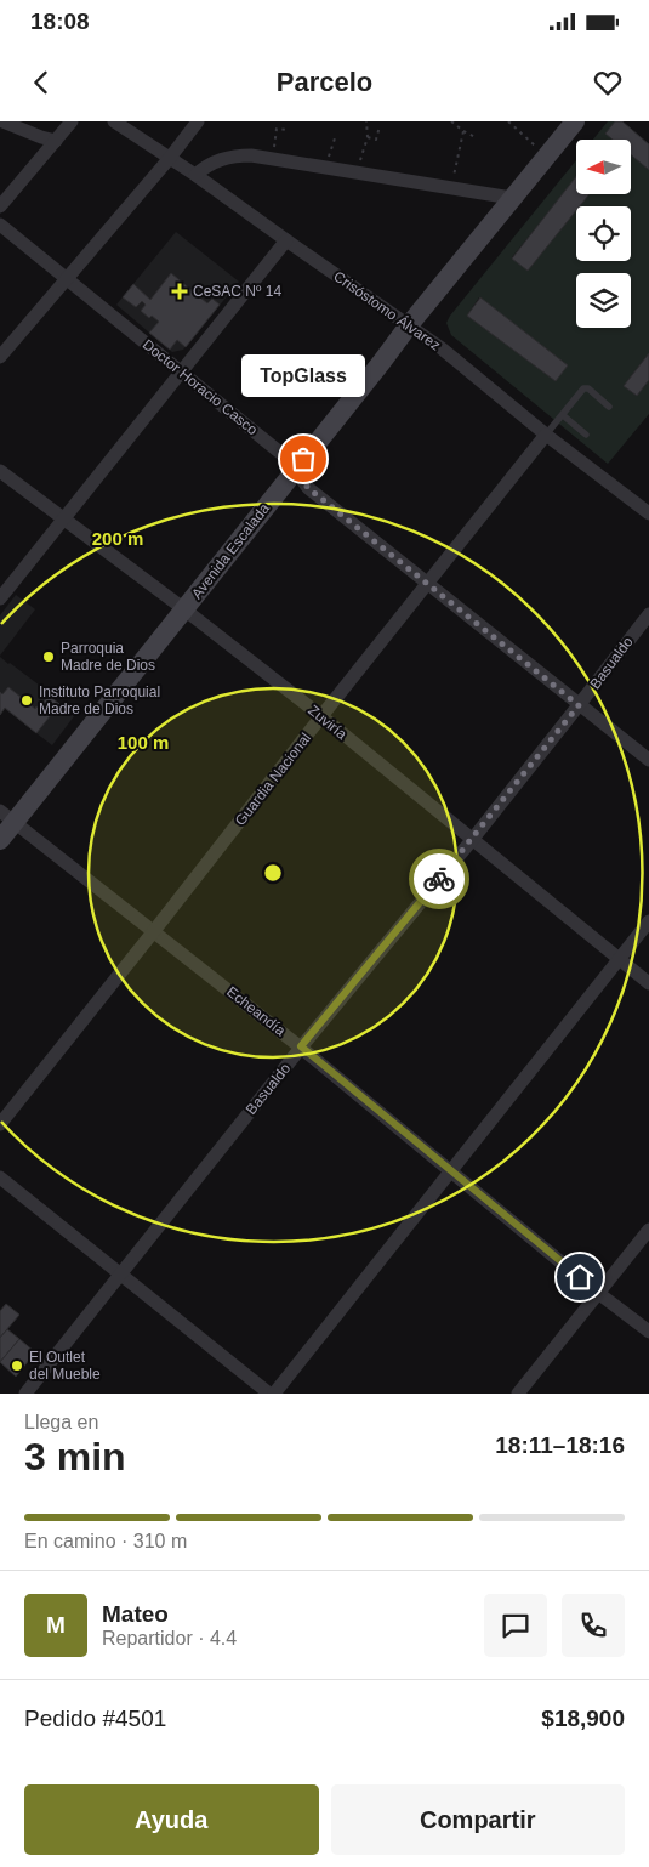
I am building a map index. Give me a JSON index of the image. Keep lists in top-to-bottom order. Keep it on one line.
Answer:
{"streets":{"main road":["Avenida Escalada"],"street":["Crisóstomo Álvarez","Doctor Horacio Casco","Basualdo","Zuviría","Guardia Nacional","Echeandía"]},"crossings":[["Crisóstomo Álvarez","Avenida Escalada"],["Crisóstomo Álvarez","Guardia Nacional"],["Doctor Horacio Casco","Avenida Escalada"],["Doctor Horacio Casco","Basualdo"],["Doctor Horacio Casco","Guardia Nacional"],["Avenida Escalada","Zuviría"],["Avenida Escalada","Echeandía"],["Basualdo","Zuviría"],["Basualdo","Echeandía"],["Zuviría","Guardia Nacional"],["Guardia Nacional","Echeandía"]],"places":{"health":["CeSAC Nº 14"],"other":["TopGlass","Parroquia Madre de Dios","Instituto Parroquial Madre de Dios","El Outlet del Mueble"]},"north":"left","page":{"status":"18:08","header":"Parcelo","bubble":"TopGlass","heading":["3 min","Llega en","18:11–18:16"],"panel":["Mateo","Repartidor · 4.4","Pedido #4501","$18,900"],"bar":"En camino · 310 m","round":"M","buttons":["Ayuda","Compartir"]},"rings":["200 m","100 m"]}
